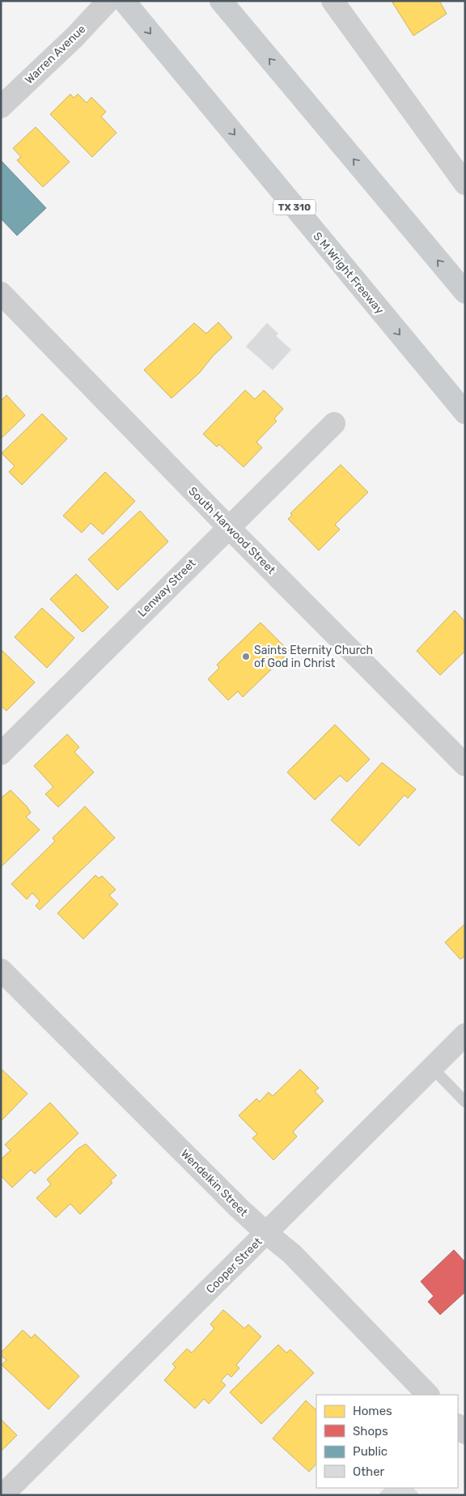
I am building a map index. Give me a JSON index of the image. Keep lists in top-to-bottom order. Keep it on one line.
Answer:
{"streets":{"main road":["TX 310","S M Wright Freeway"],"street":["Warren Avenue","South Harwood Street","Lenway Street","Wendelkin Street","Cooper Street"]},"crossings":[["South Harwood Street","Lenway Street"],["Wendelkin Street","Cooper Street"]],"places":["Saints Eternity Church of God in Christ"],"legend":["Homes","Shops","Public","Other"]}
